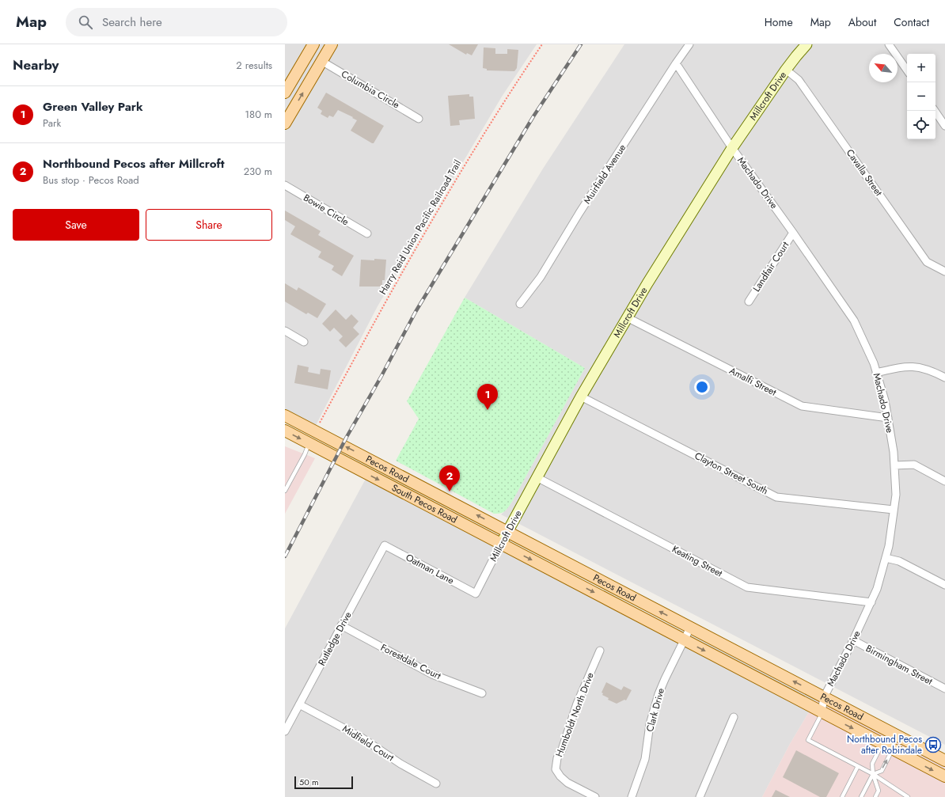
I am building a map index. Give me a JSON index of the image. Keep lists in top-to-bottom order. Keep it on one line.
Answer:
{"streets":{"main road":["Pecos Road","South Pecos Road"],"street":["Columbia Circle","Millcroft Drive","Cavalla Street","Muirfield Avenue","Machado Drive","Bowie Circle","Landfair Court","Amalfi Street","Clayton Street South","Keating Street","Oatman Lane","Rutledge Drive","Forestdale Court","Birmingham Street","Clark Drive","Humboldt North Drive","Midfield Court"],"path":["Harry Reid Union Pacific Railroad Trail"]},"crossings":[["Millcroft Drive","Cavalla Street"],["Millcroft Drive","Machado Drive"],["Millcroft Drive","Amalfi Street"],["Millcroft Drive","Pecos Road"],["Millcroft Drive","Clayton Street South"],["Millcroft Drive","South Pecos Road"],["Millcroft Drive","Keating Street"],["Millcroft Drive","Oatman Lane"],["Muirfield Avenue","Machado Drive"],["Machado Drive","Landfair Court"],["Machado Drive","Amalfi Street"],["Machado Drive","Pecos Road"],["Machado Drive","Clayton Street South"],["Machado Drive","Keating Street"],["Machado Drive","Birmingham Street"],["Pecos Road","South Pecos Road"],["Pecos Road","Clark Drive"],["Oatman Lane","Rutledge Drive"],["Rutledge Drive","Forestdale Court"],["Rutledge Drive","Midfield Court"]],"one_way":["South Pecos Road"],"places":{"bus stop":["Northbound Pecos after Robindale"]},"scale_bar":"50 m","north":"top left","page":{"header":"Map","search":"Search here","nav":["Home","Map","About","Contact"],"heading":["Nearby","2 results"],"map_buttons":["+","−"],"list":[{"mark":"1","name":"Green Valley Park","note":"Park","value":"180 m"},{"mark":"2","name":"Northbound Pecos after Millcroft","note":"Bus stop · Pecos Road","value":"230 m"}],"buttons":["Save","Share"],"pins":["1","2"],"scale":"50 m"}}
